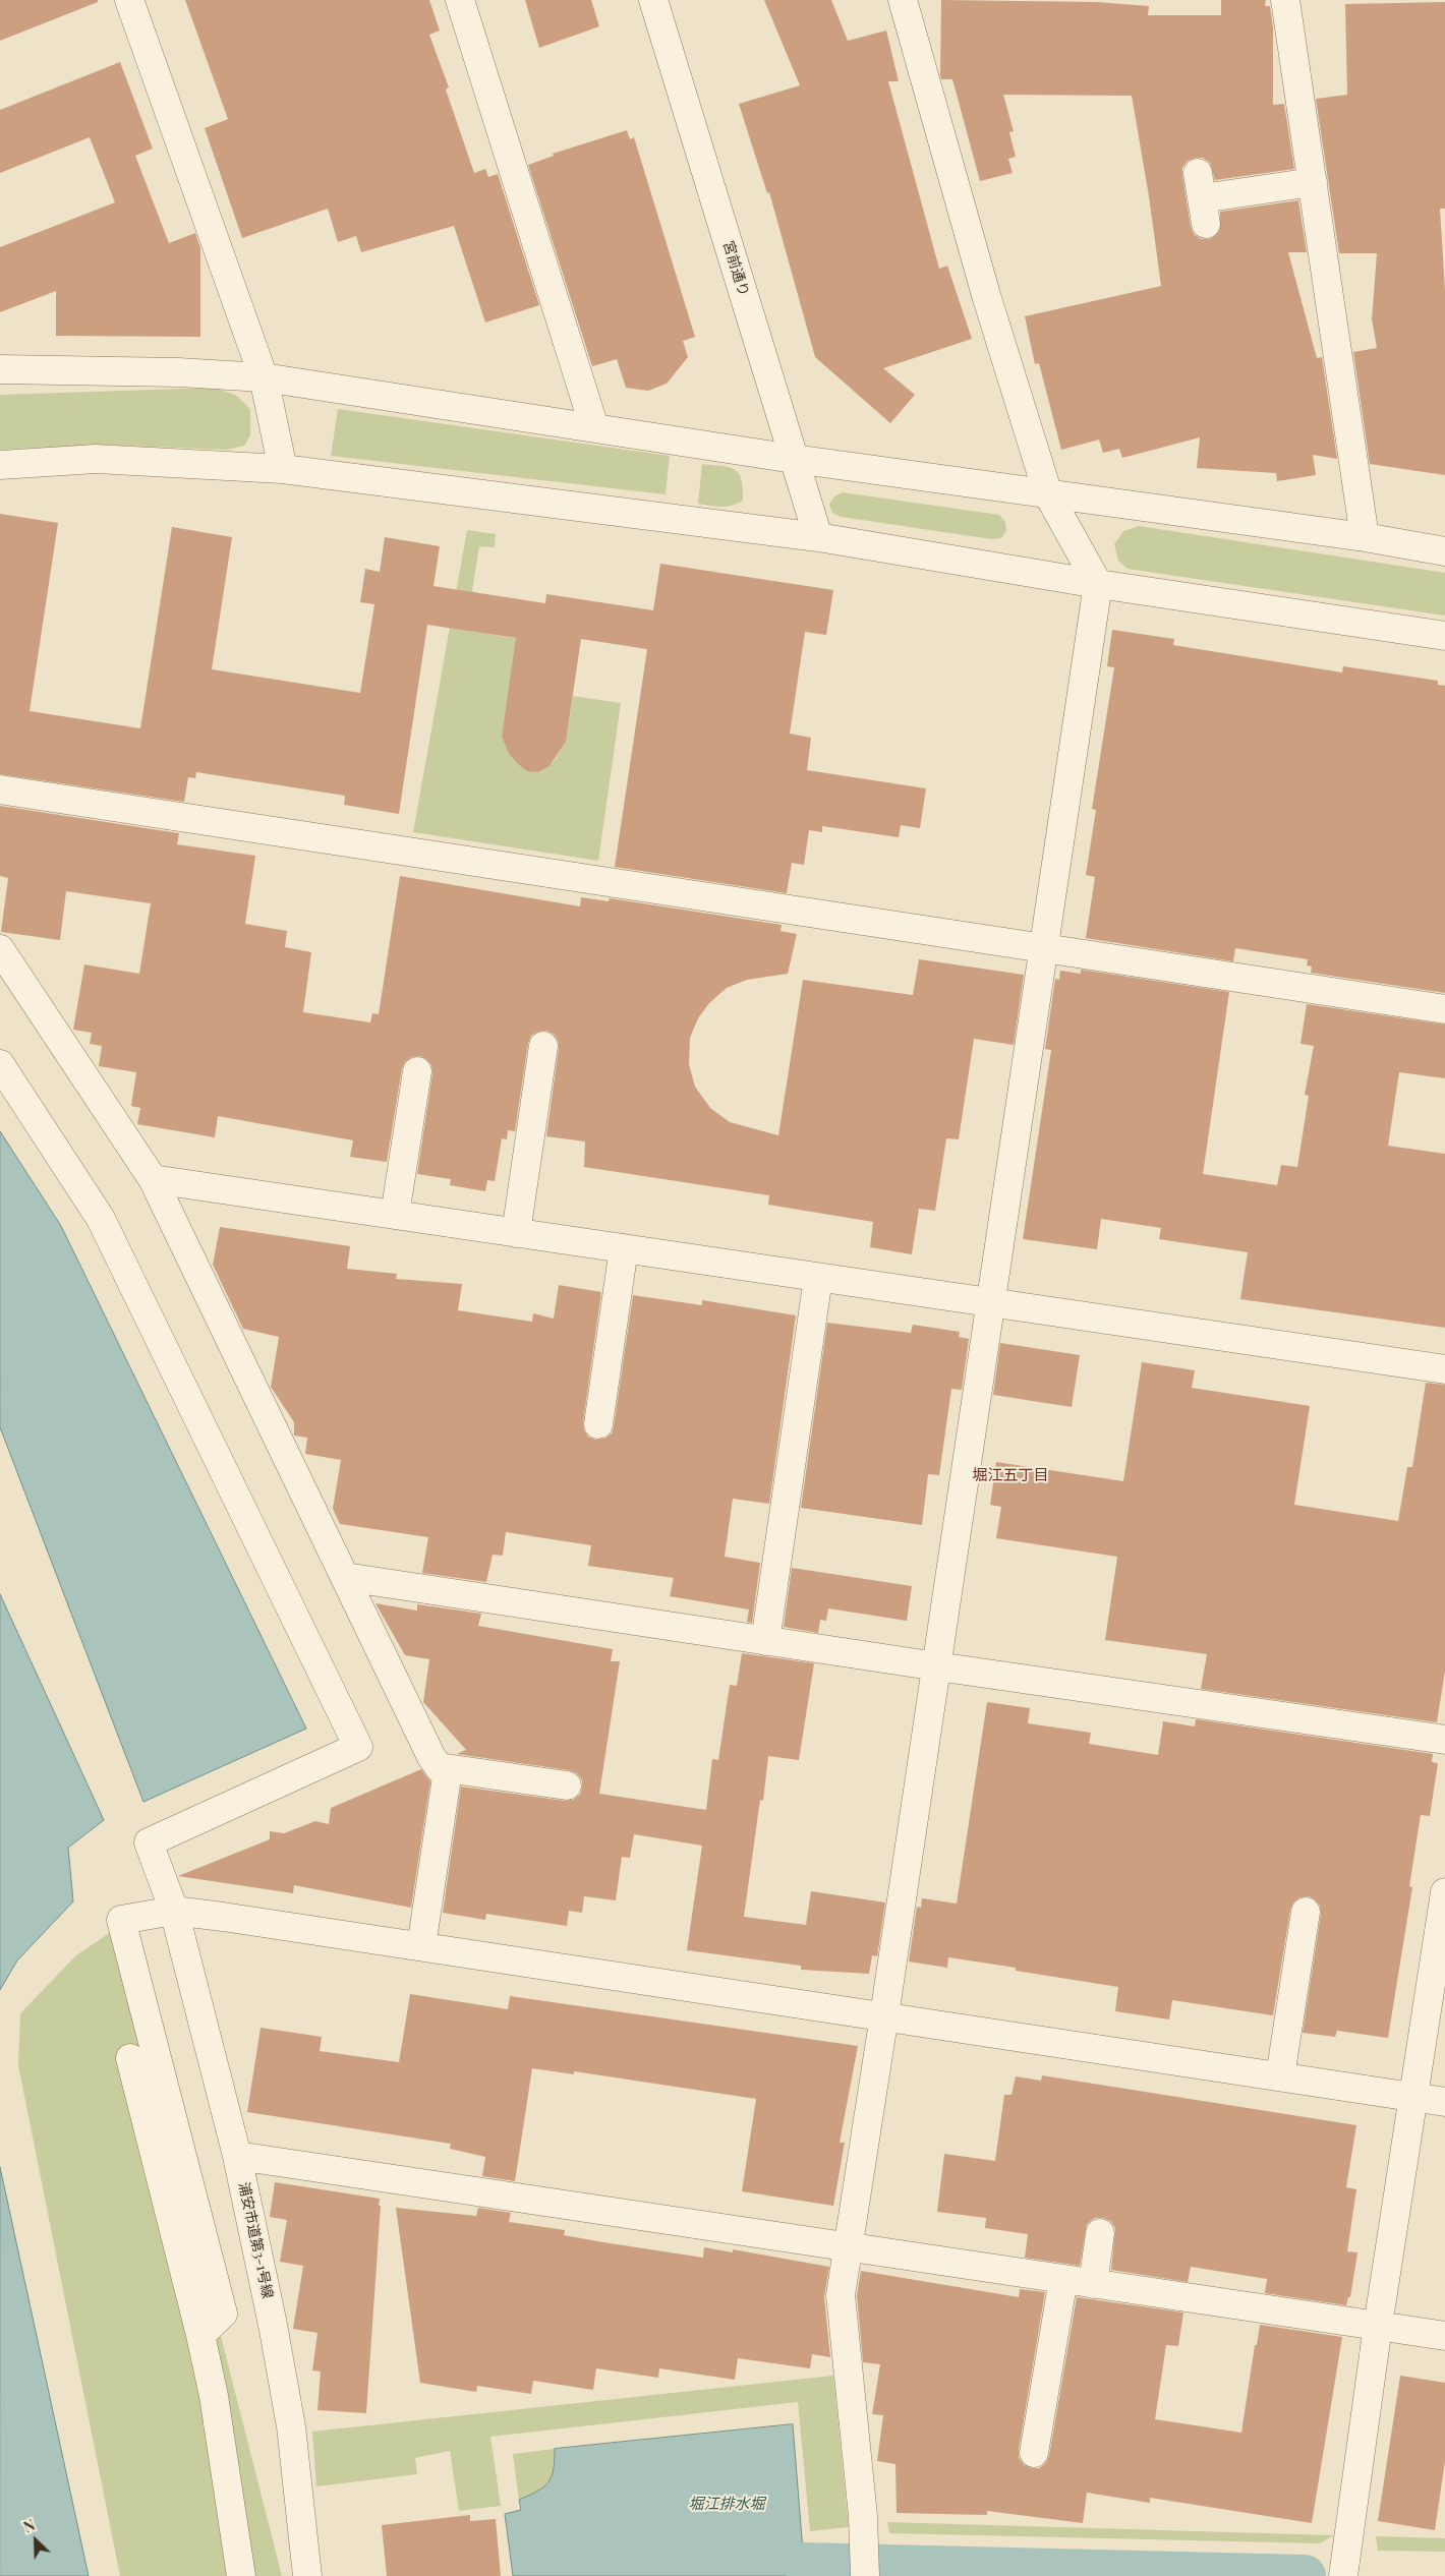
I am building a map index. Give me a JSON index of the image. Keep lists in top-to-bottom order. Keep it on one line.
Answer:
{"streets":{"street":["宮前通り","浦安市道第3-1号線"]},"districts":["堀江五丁目"],"water":["堀江排水堀"],"north":"top left"}
